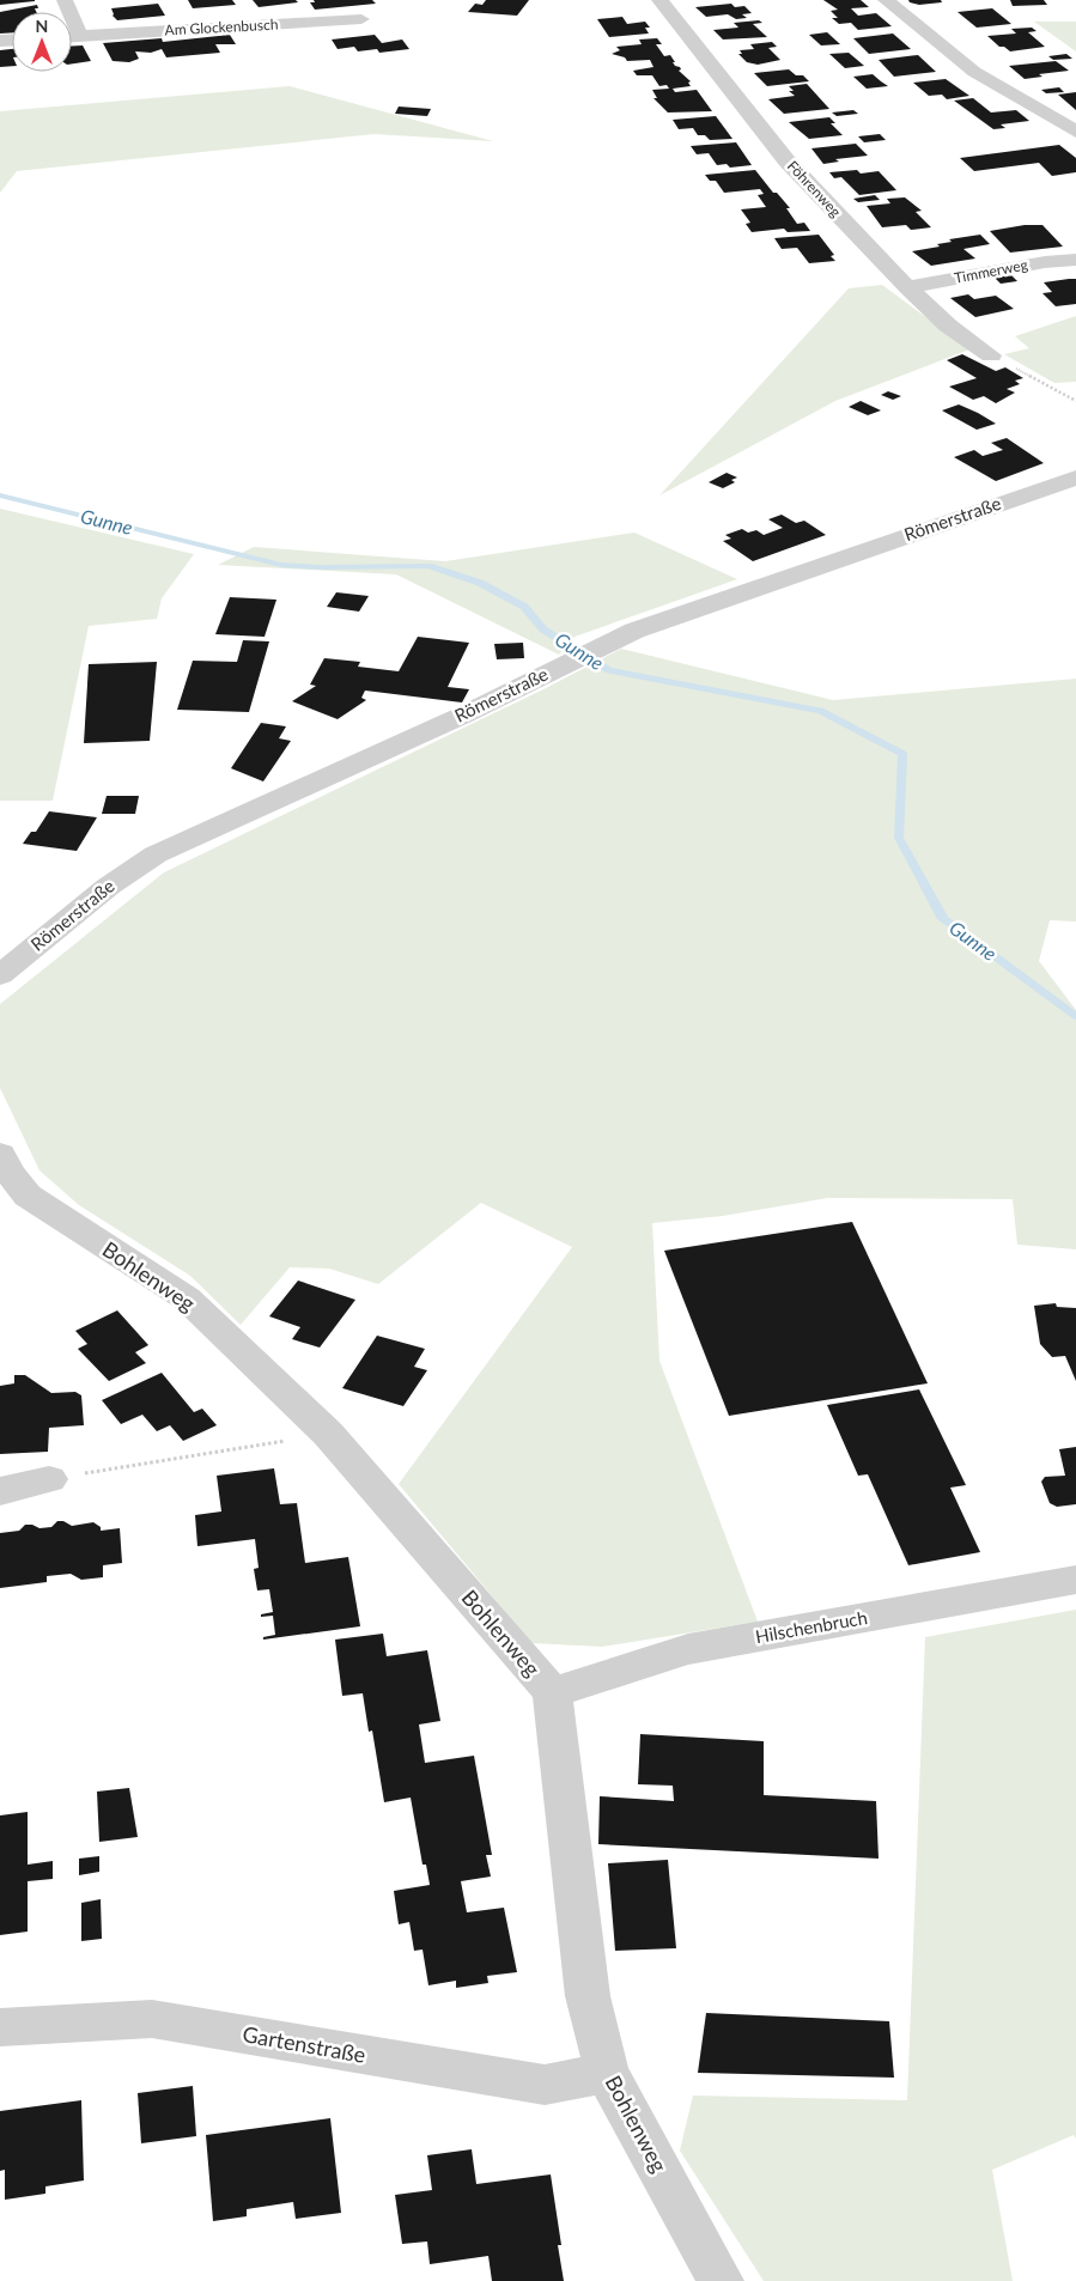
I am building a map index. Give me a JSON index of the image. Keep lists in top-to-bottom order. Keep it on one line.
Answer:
{"streets":{"street":["Am Glockenbusch","Föhrenweg","Timmerweg","Römerstraße","Bohlenweg","Hilschenbruch","Gartenstraße"]},"crossings":[["Föhrenweg","Timmerweg"],["Bohlenweg","Hilschenbruch"],["Bohlenweg","Gartenstraße"]],"water":["Gunne"],"north":"top"}
